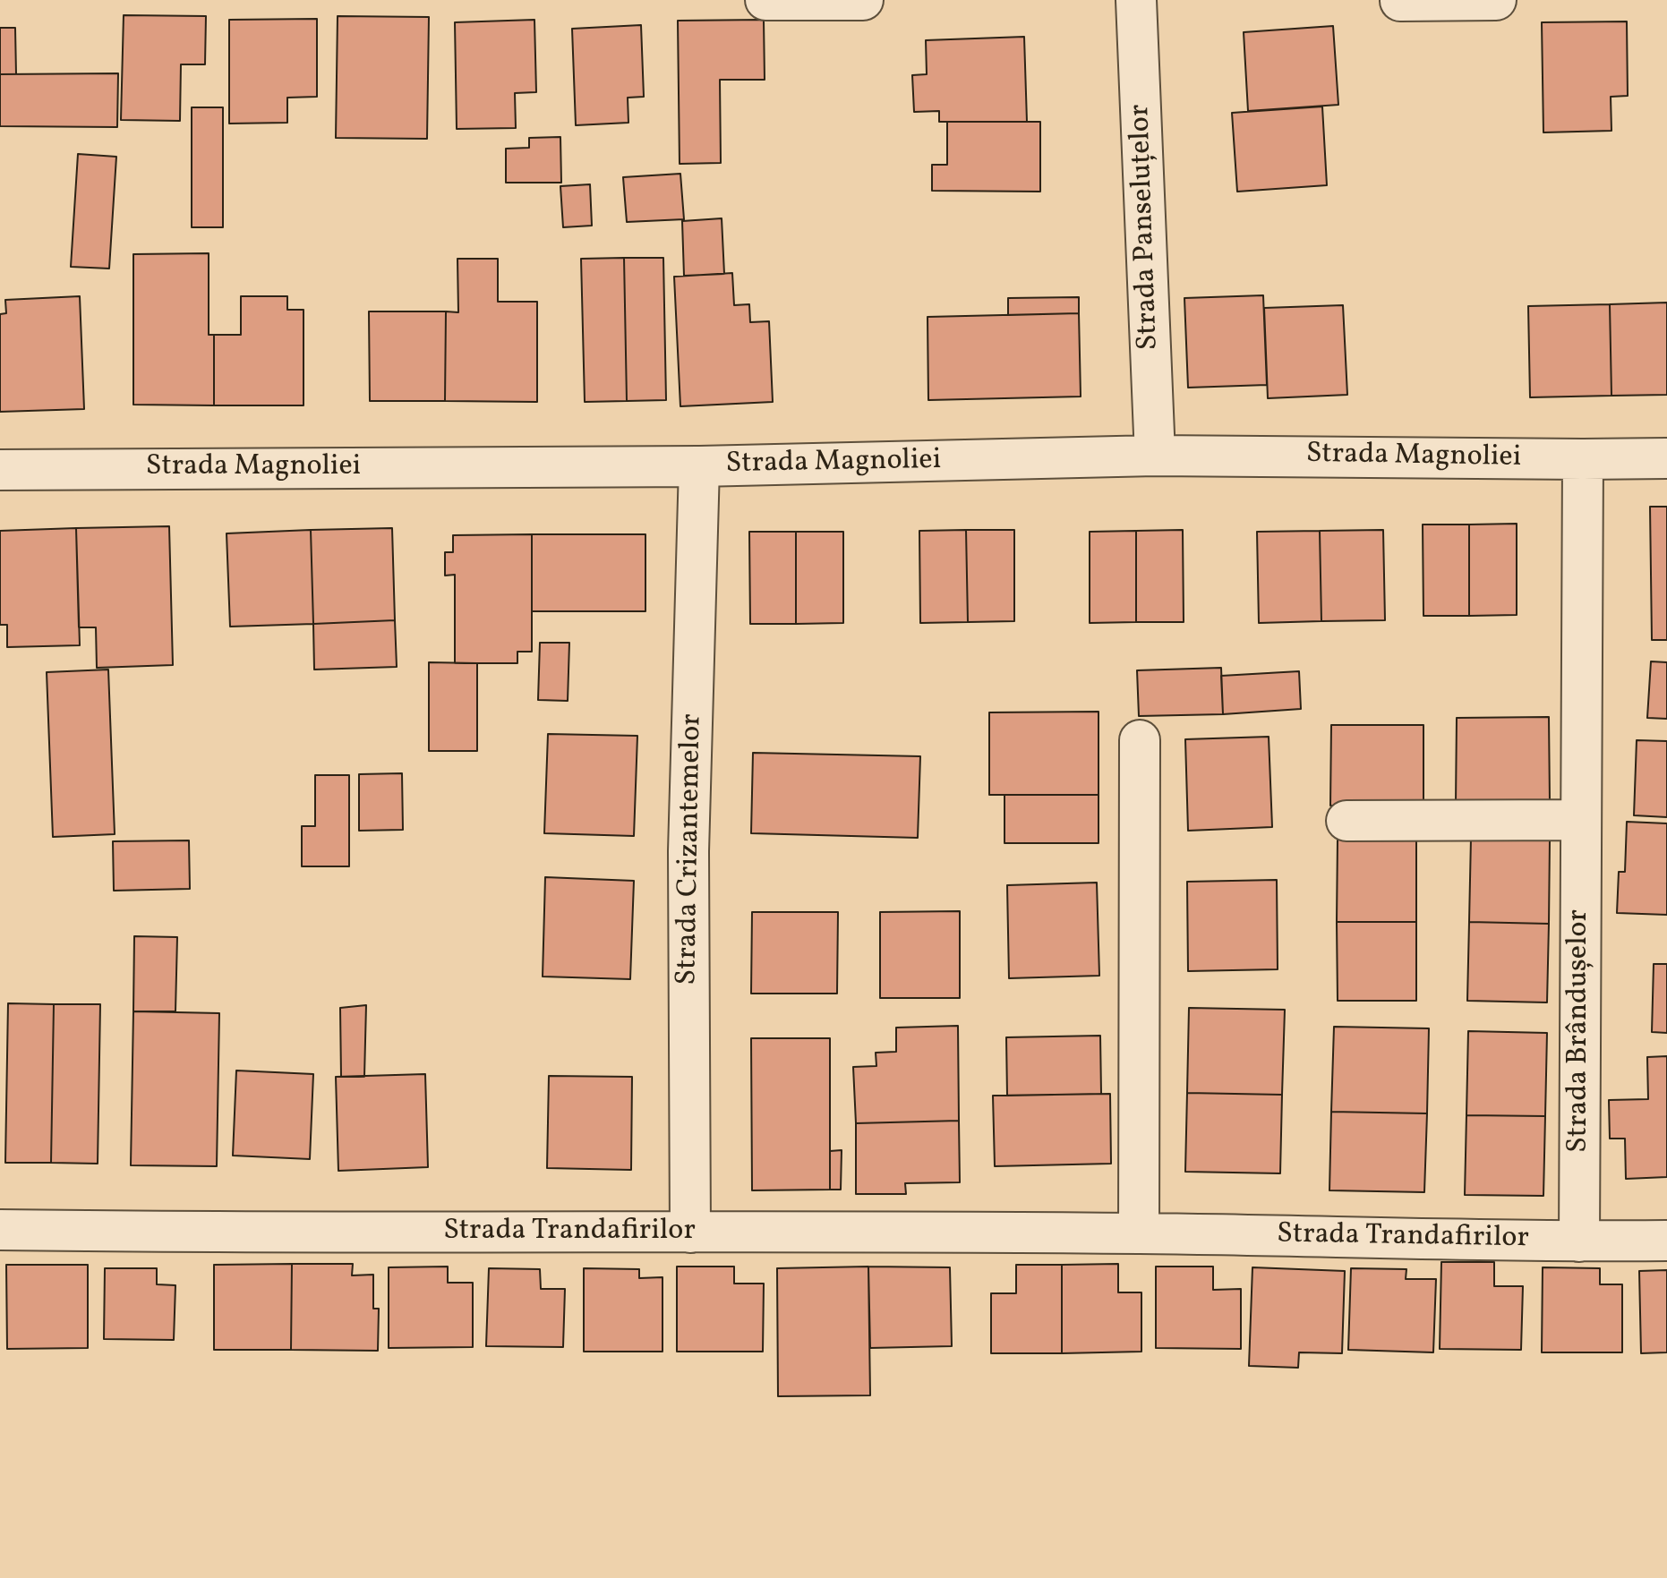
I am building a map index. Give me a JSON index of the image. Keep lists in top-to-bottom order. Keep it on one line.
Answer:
{"streets":{"street":["Strada Panseluțelor","Strada Magnoliei","Strada Crizantemelor","Strada Brândușelor","Strada Trandafirilor"]},"crossings":[["Strada Panseluțelor","Strada Magnoliei"],["Strada Magnoliei","Strada Crizantemelor"],["Strada Magnoliei","Strada Brândușelor"],["Strada Crizantemelor","Strada Trandafirilor"],["Strada Brândușelor","Strada Trandafirilor"]]}
